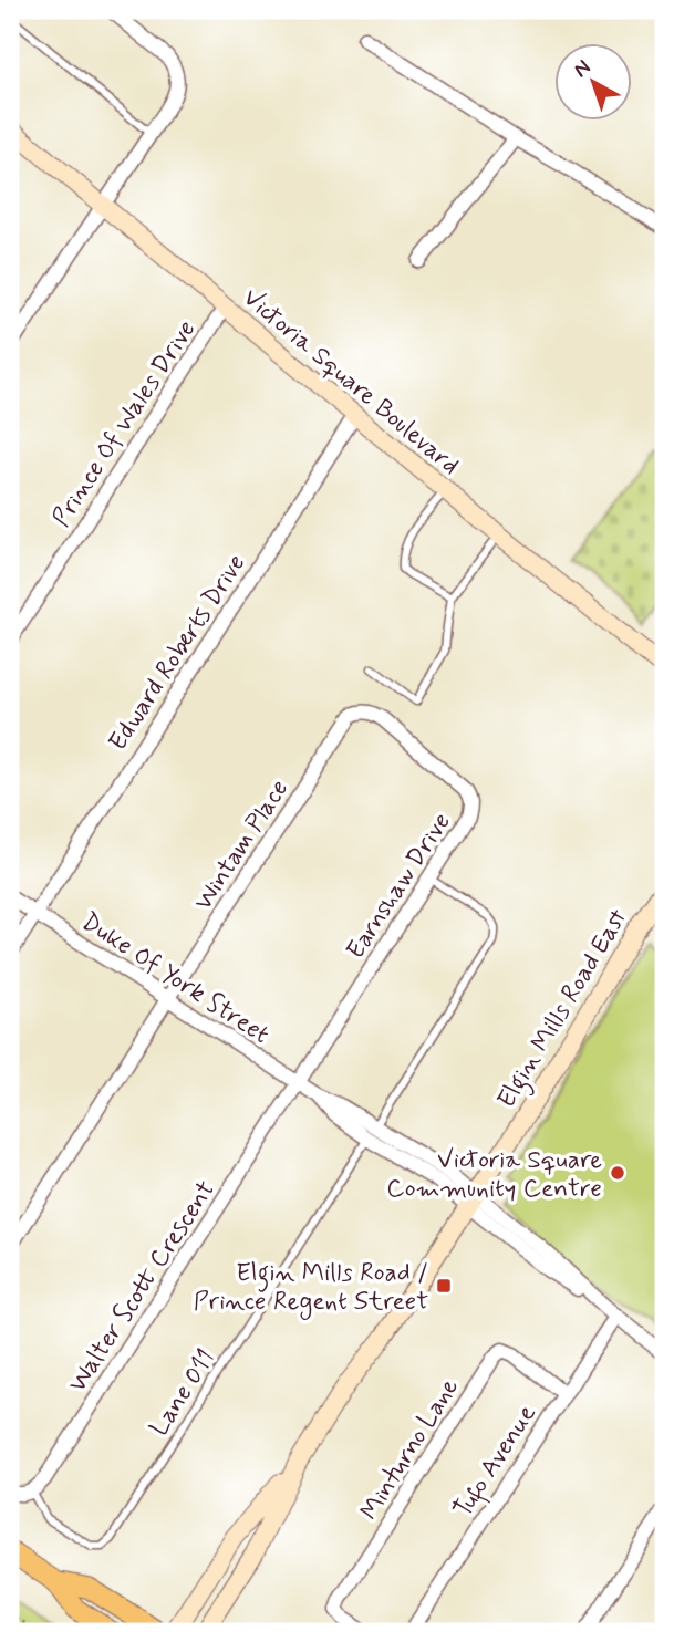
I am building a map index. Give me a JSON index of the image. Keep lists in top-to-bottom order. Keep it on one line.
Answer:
{"streets":{"main road":["Victoria Square Boulevard","Elgin Mills Road East"],"street":["Prince Of Wales Drive","Edward Roberts Drive","Wintam Place","Earnshaw Drive","Duke Of York Street","Walter Scott Crescent","Minturno Lane","Tufo Avenue"],"lane":["Lane 011"]},"crossings":[["Victoria Square Boulevard","Prince Of Wales Drive"],["Victoria Square Boulevard","Edward Roberts Drive"],["Edward Roberts Drive","Duke Of York Street"],["Wintam Place","Earnshaw Drive"],["Wintam Place","Duke Of York Street"],["Earnshaw Drive","Duke Of York Street"],["Earnshaw Drive","Walter Scott Crescent"],["Earnshaw Drive","Lane 011"],["Duke Of York Street","Elgin Mills Road East"],["Duke Of York Street","Walter Scott Crescent"],["Duke Of York Street","Lane 011"],["Duke Of York Street","Tufo Avenue"],["Walter Scott Crescent","Lane 011"],["Minturno Lane","Tufo Avenue"]],"places":{"other":["Victoria Square Community Centre"],"transit":["Elgin Mills Road / Prince Regent Street"]},"north":"top left"}
